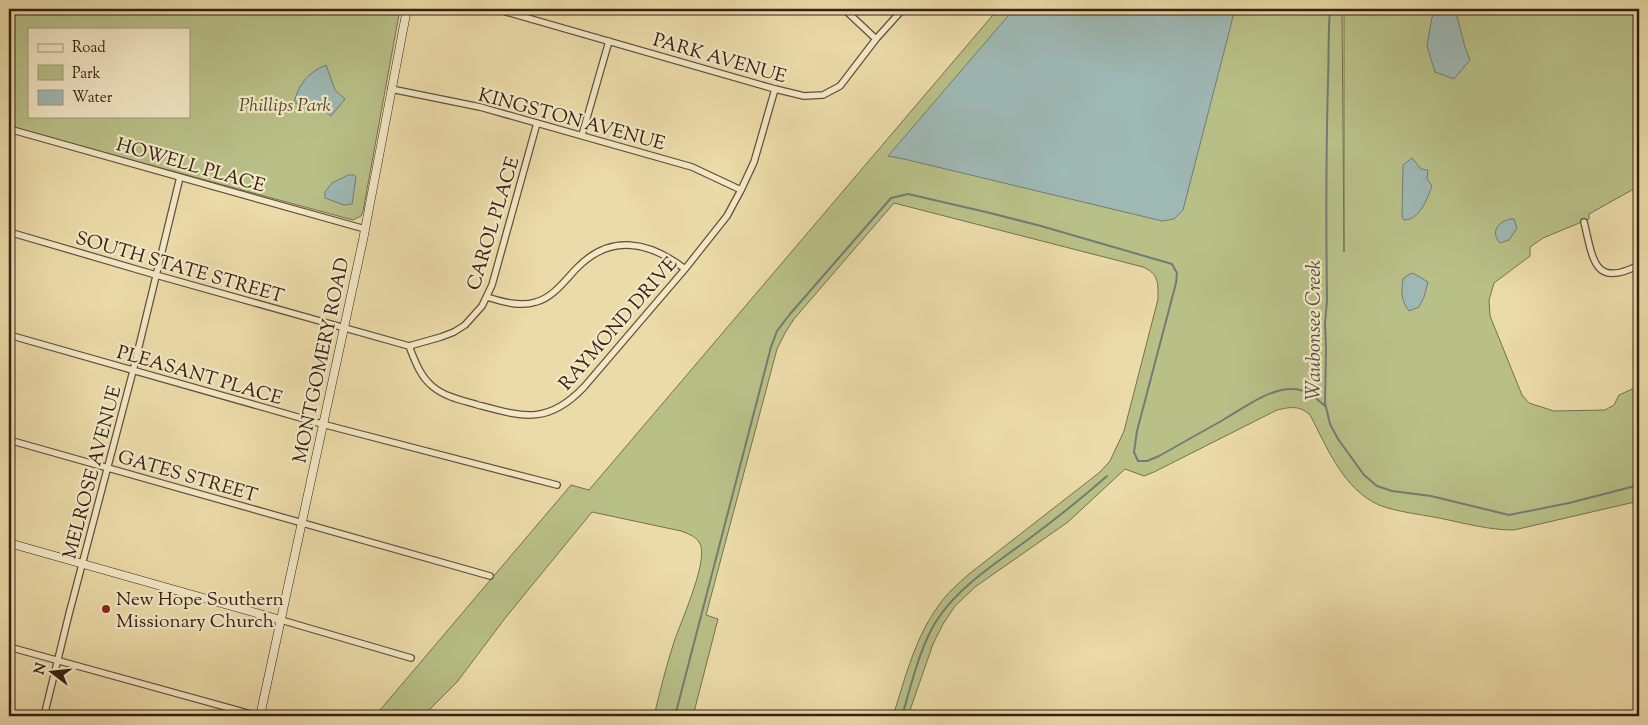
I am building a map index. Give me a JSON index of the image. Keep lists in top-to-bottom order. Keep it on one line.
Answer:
{"streets":{"street":["PARK AVENUE","KINGSTON AVENUE","HOWELL PLACE","CAROL PLACE","SOUTH STATE STREET","RAYMOND DRIVE","MONTGOMERY ROAD","PLEASANT PLACE","MELROSE AVENUE","GATES STREET"]},"crossings":[["PARK AVENUE","RAYMOND DRIVE"],["KINGSTON AVENUE","CAROL PLACE"],["KINGSTON AVENUE","RAYMOND DRIVE"],["KINGSTON AVENUE","MONTGOMERY ROAD"],["HOWELL PLACE","MONTGOMERY ROAD"],["HOWELL PLACE","MELROSE AVENUE"],["CAROL PLACE","RAYMOND DRIVE"],["SOUTH STATE STREET","MONTGOMERY ROAD"],["SOUTH STATE STREET","MELROSE AVENUE"],["MONTGOMERY ROAD","PLEASANT PLACE"],["MONTGOMERY ROAD","GATES STREET"],["PLEASANT PLACE","MELROSE AVENUE"],["MELROSE AVENUE","GATES STREET"]],"water":["Waubonsee Creek"],"parks":["Phillips Park"],"places":["New Hope Southern Missionary Church"],"legend":["Road","Park","Water"],"north":"left"}
